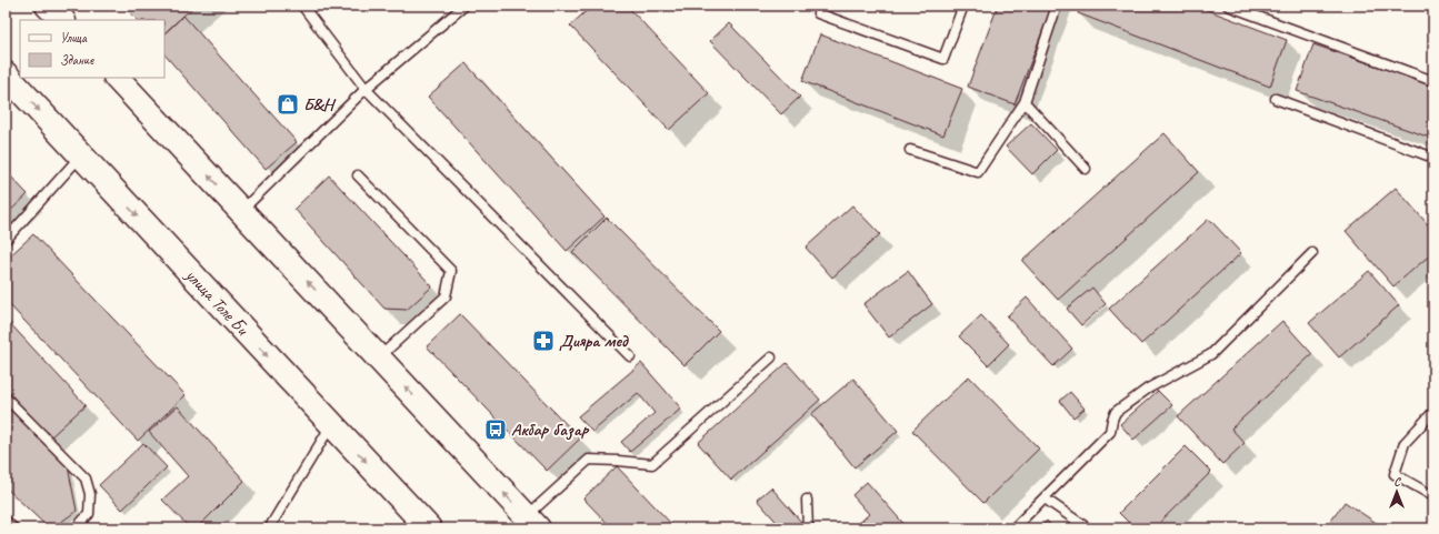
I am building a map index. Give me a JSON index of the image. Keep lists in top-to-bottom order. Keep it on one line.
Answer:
{"streets":{"main road":["улица Толе Би"]},"places":{"shop":["Б&Н"],"pharmacy":["Дияра мед"],"bus stop":["Акбар базар"]},"legend":["Улица","Здание"],"north":"top"}
